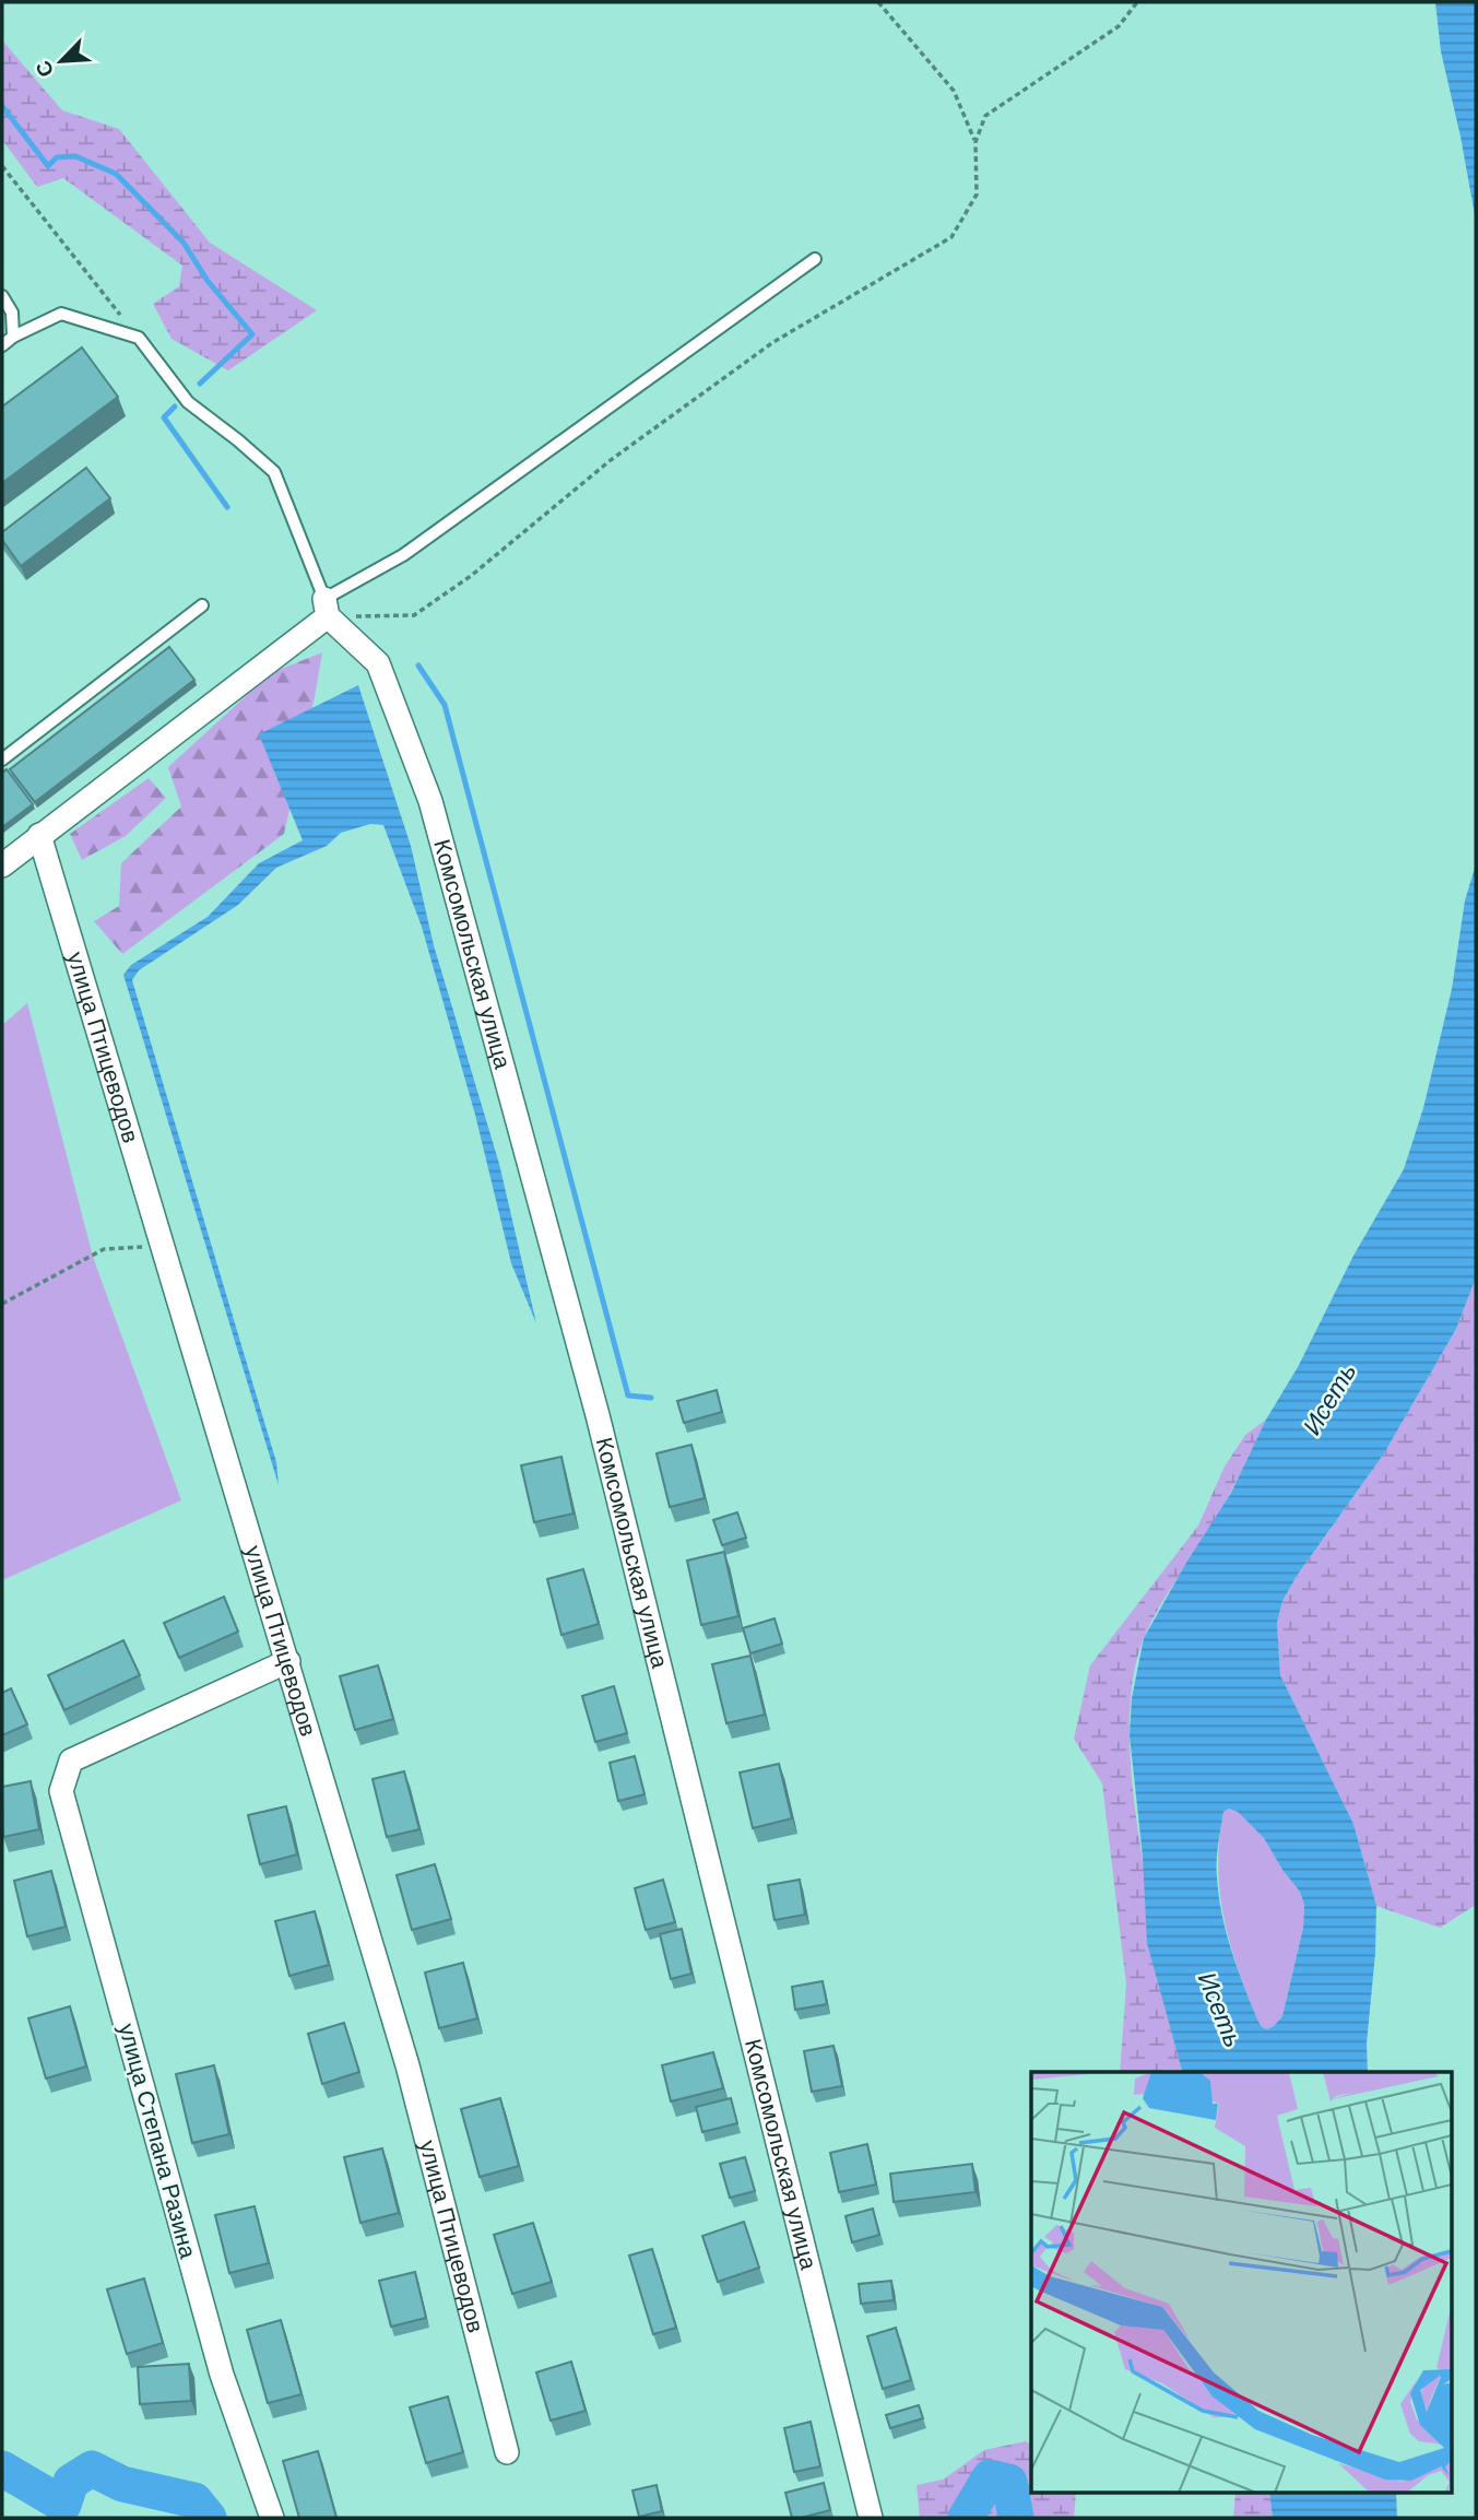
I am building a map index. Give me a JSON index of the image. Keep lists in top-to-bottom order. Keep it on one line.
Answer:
{"streets":{"street":["Комсомольская улица","улица Птицеводов","улица Степана Разина"]},"crossings":[["улица Птицеводов","улица Степана Разина"]],"water":["Исеть"],"north":"bottom left"}
